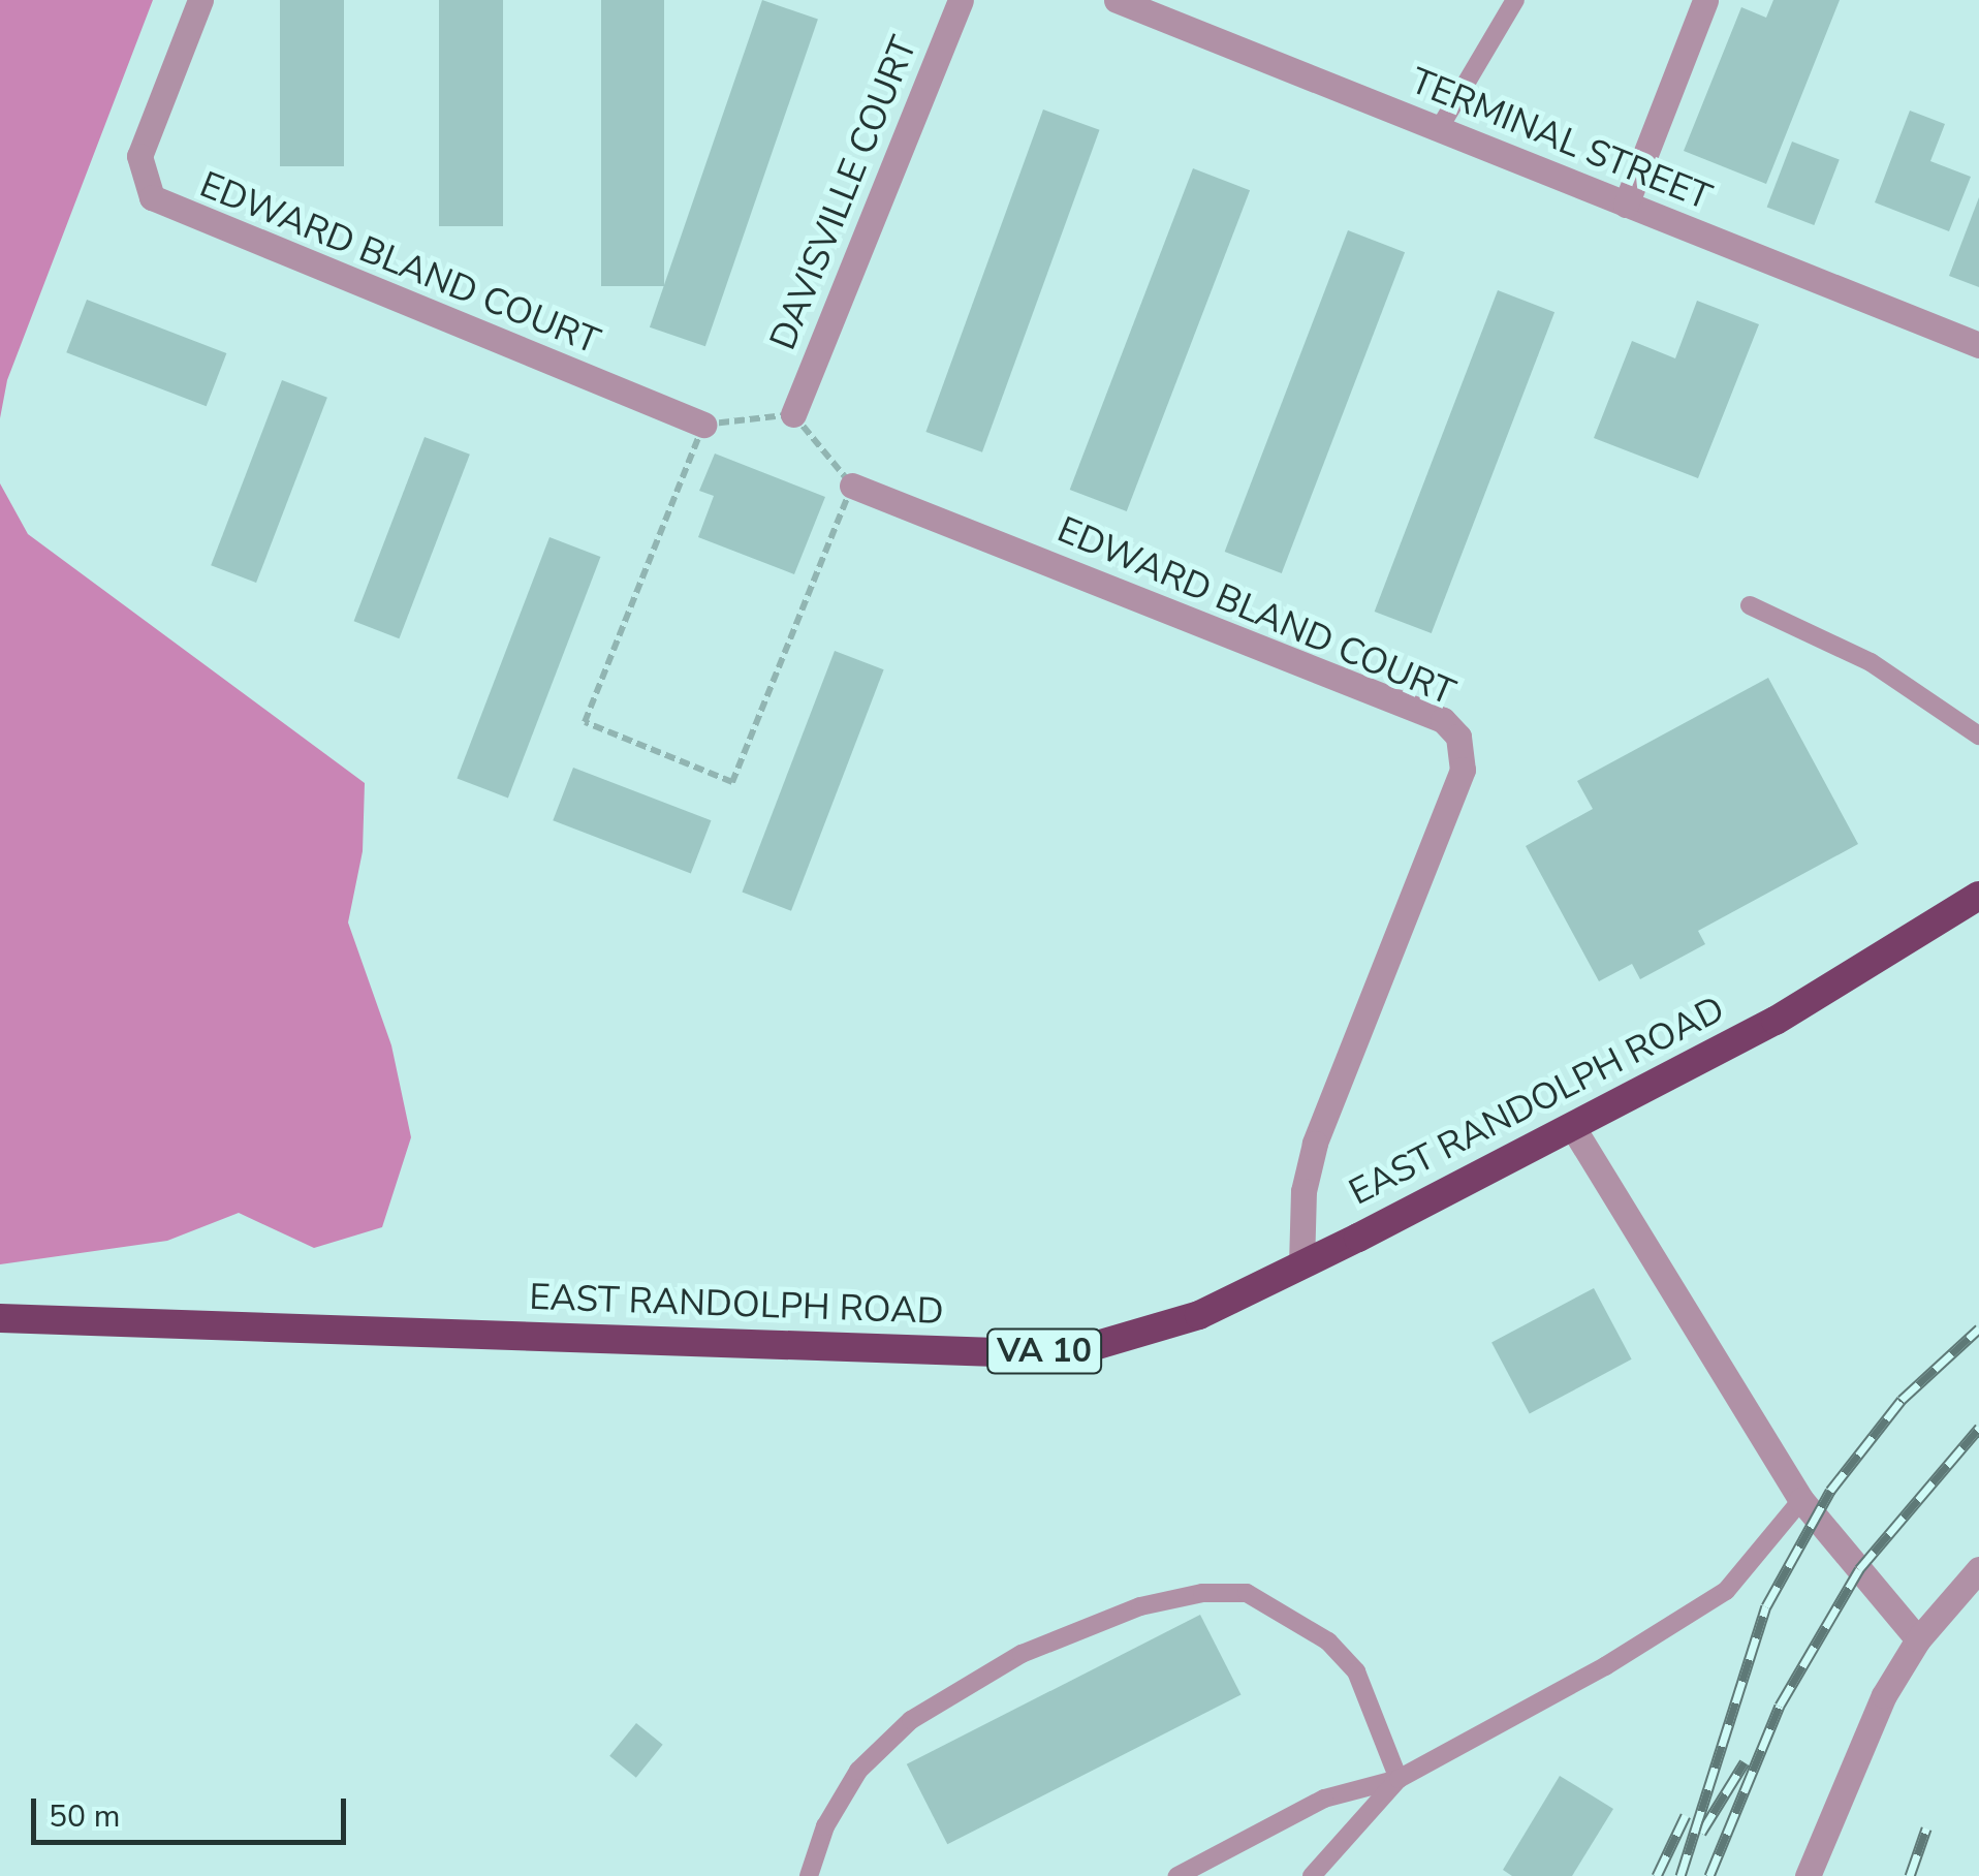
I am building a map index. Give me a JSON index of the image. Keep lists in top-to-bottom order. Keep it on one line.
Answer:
{"streets":{"highway":["EAST RANDOLPH ROAD","VA 10"],"street":["TERMINAL STREET","DAVISVILLE COURT","EDWARD BLAND COURT"]},"crossings":[["EDWARD BLAND COURT","EAST RANDOLPH ROAD"]],"scale_bar":"50 m"}
